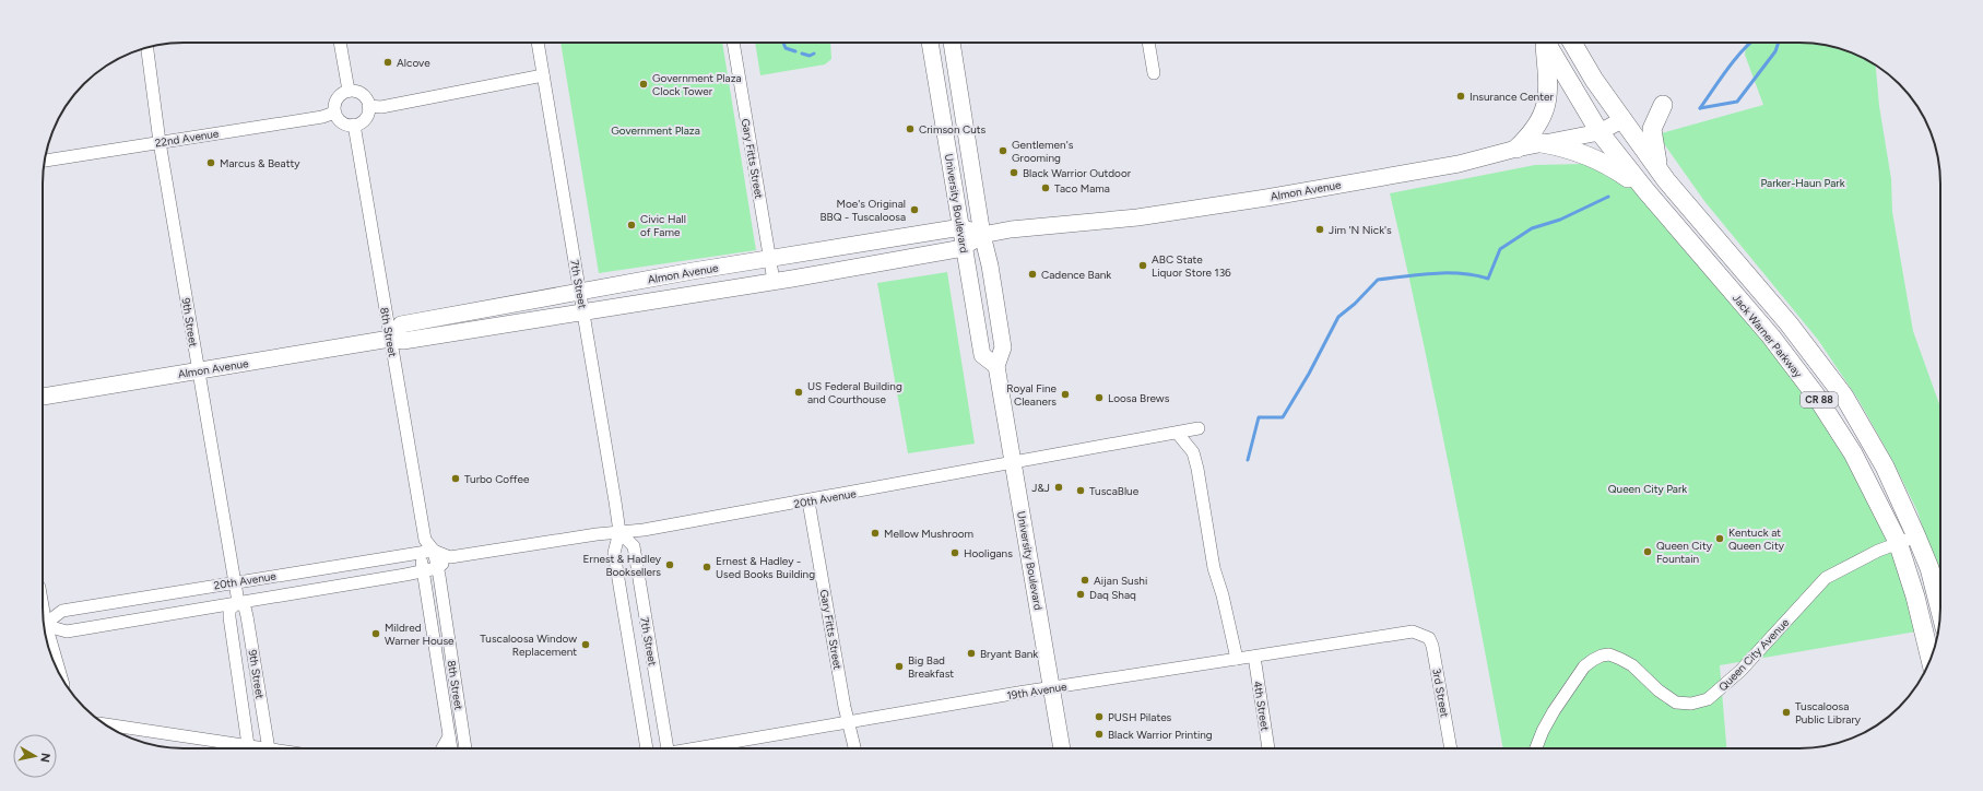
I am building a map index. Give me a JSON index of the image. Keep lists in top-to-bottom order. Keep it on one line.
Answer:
{"streets":{"main road":["Almon Avenue","University Boulevard","Jack Warner Parkway","CR 88"],"street":["22nd Avenue","Gary Fitts Street","7th Street","9th Street","8th Street","20th Avenue","Queen City Avenue","19th Avenue","3rd Street","4th Street"]},"crossings":[["22nd Avenue","9th Street"],["22nd Avenue","8th Street"],["Gary Fitts Street","Almon Avenue"],["Gary Fitts Street","20th Avenue"],["Gary Fitts Street","19th Avenue"],["Almon Avenue","University Boulevard"],["Almon Avenue","7th Street"],["Almon Avenue","9th Street"],["Almon Avenue","8th Street"],["Almon Avenue","Jack Warner Parkway"],["University Boulevard","20th Avenue"],["University Boulevard","19th Avenue"],["7th Street","20th Avenue"],["9th Street","20th Avenue"],["8th Street","20th Avenue"],["Jack Warner Parkway","Queen City Avenue"],["19th Avenue","3rd Street"],["19th Avenue","4th Street"]],"parks":["Government Plaza","Parker-Haun Park","Queen City Park"],"places":["Alcove","Government Plaza Clock Tower","Insurance Center","Crimson Cuts","Gentlemen's Grooming","Marcus & Beatty","Black Warrior Outdoor","Taco Mama","Moe's Original BBQ - Tuscaloosa","Civic Hall of Fame","Jim 'N Nick's","ABC State Liquor Store 136","Cadence Bank","US Federal Building and Courthouse","Royal Fine Cleaners","Loosa Brews","Turbo Coffee","J&J","TuscaBlue","Mellow Mushroom","Kentuck at Queen City","Queen City Fountain","Hooligans","Ernest & Hadley Booksellers","Ernest & Hadley - Used Books Building","Aijan Sushi","Daq Shaq","Mildred Warner House","Tuscaloosa Window Replacement","Bryant Bank","Big Bad Breakfast","Tuscaloosa Public Library","PUSH Pilates","Black Warrior Printing"],"north":"right"}
